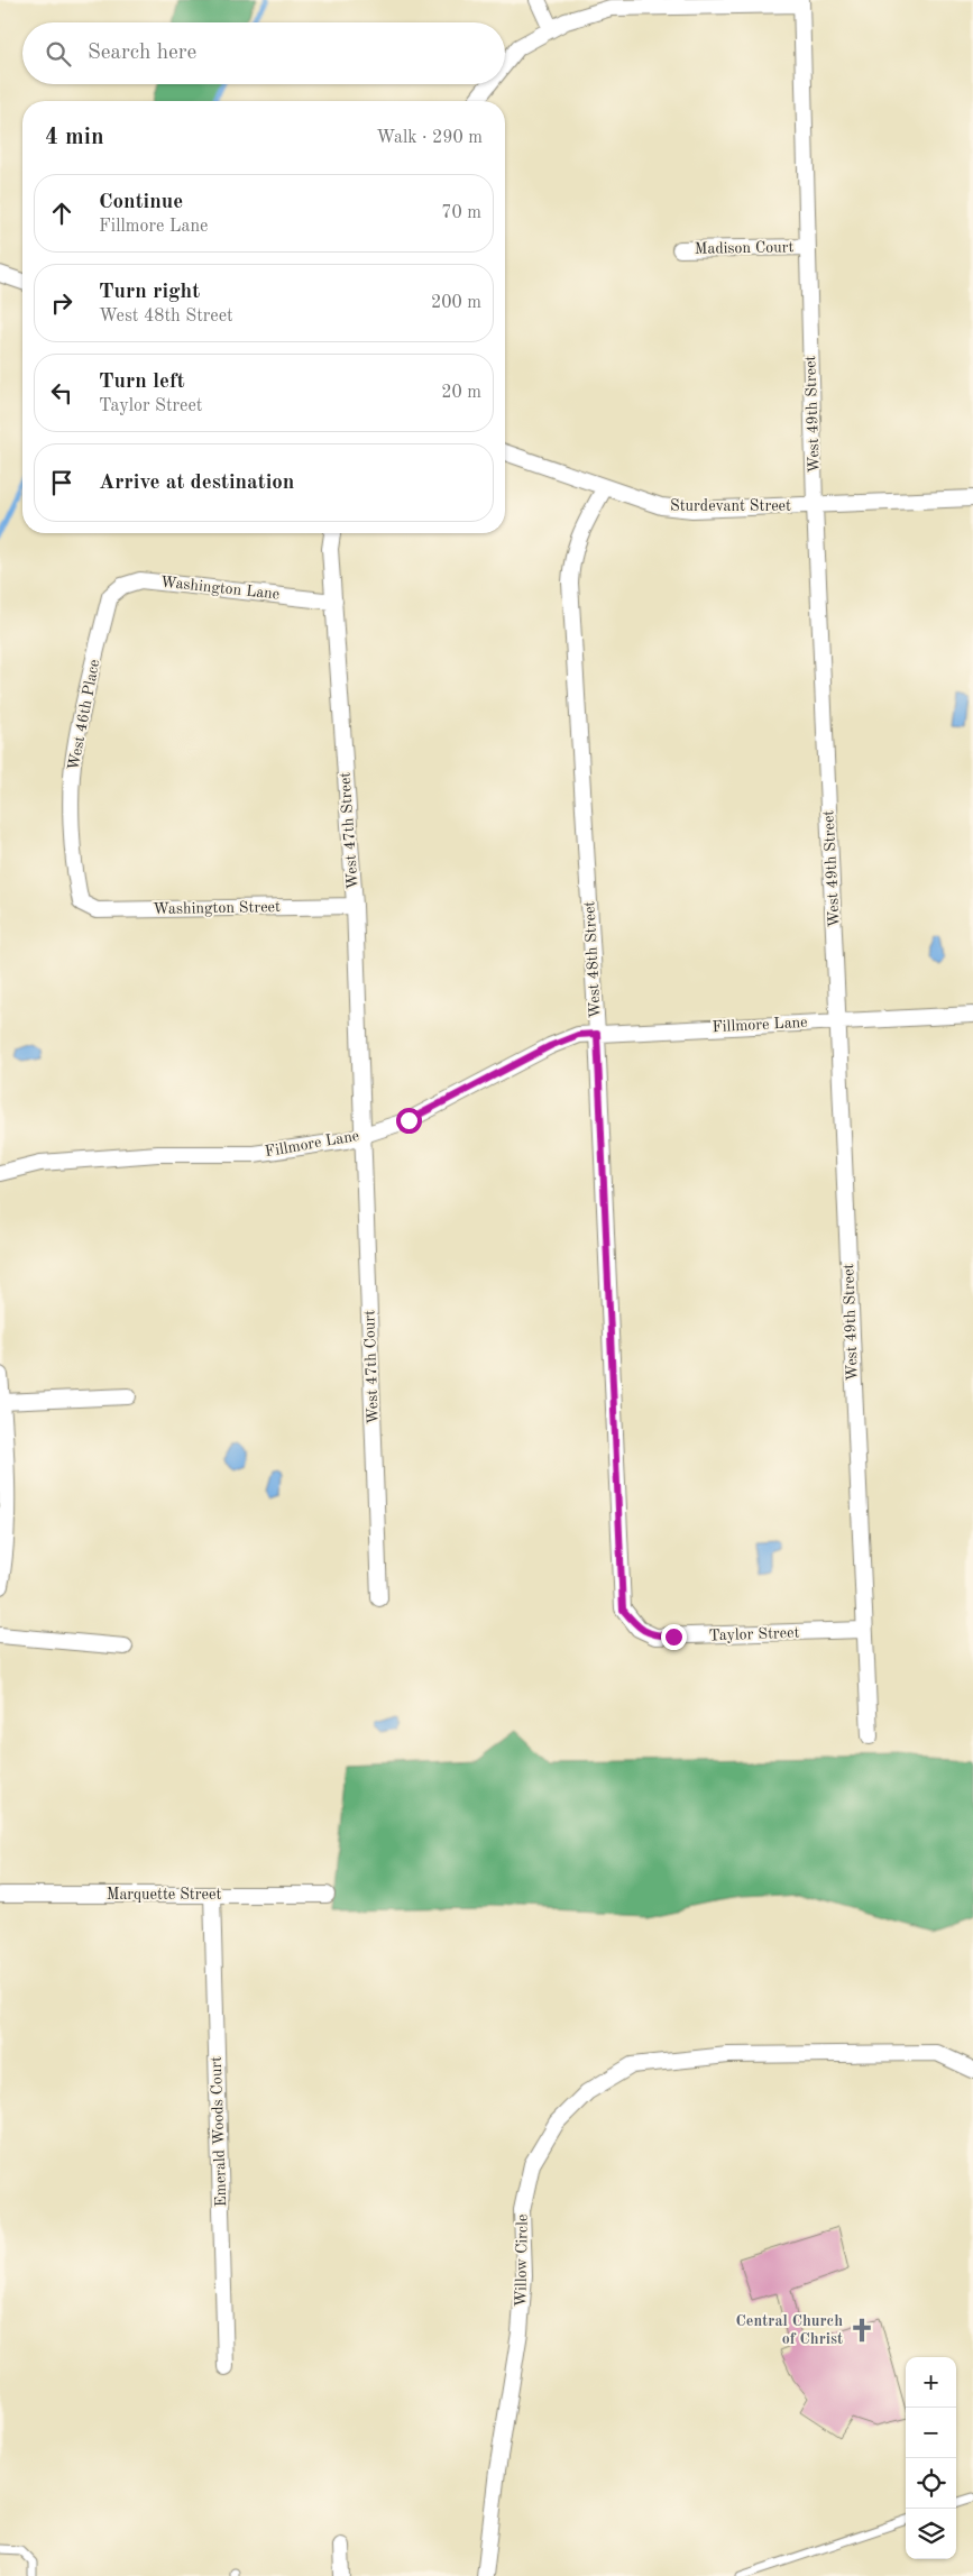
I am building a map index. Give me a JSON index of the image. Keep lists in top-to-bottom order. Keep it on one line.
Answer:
{"streets":{"street":["Madison Court","West 49th Street","Sturdevant Street","Washington Lane","West 46th Place","West 47th Street","Washington Street","West 48th Street","Fillmore Lane","West 47th Court","Taylor Street","Marquette Street","Emerald Woods Court","Willow Circle"]},"crossings":[["Madison Court","West 49th Street"],["West 49th Street","Sturdevant Street"],["West 49th Street","Fillmore Lane"],["West 49th Street","Taylor Street"],["Sturdevant Street","West 48th Street"],["Washington Lane","West 46th Place"],["Washington Lane","West 47th Street"],["West 46th Place","Washington Street"],["West 47th Street","Washington Street"],["West 47th Street","Fillmore Lane"],["West 47th Street","West 47th Court"],["West 48th Street","Fillmore Lane"],["West 48th Street","Taylor Street"],["Fillmore Lane","West 47th Court"],["Marquette Street","Emerald Woods Court"]],"places":{"church":["Central Church of Christ"]},"page":{"search":"Search here","heading":["4 min","Walk · 290 m"],"list":[["Continue","Fillmore Lane","70 m"],["Turn right","West 48th Street","200 m"],["Turn left","Taylor Street","20 m"],"Arrive at destination"],"map_buttons":["+","−"]}}
